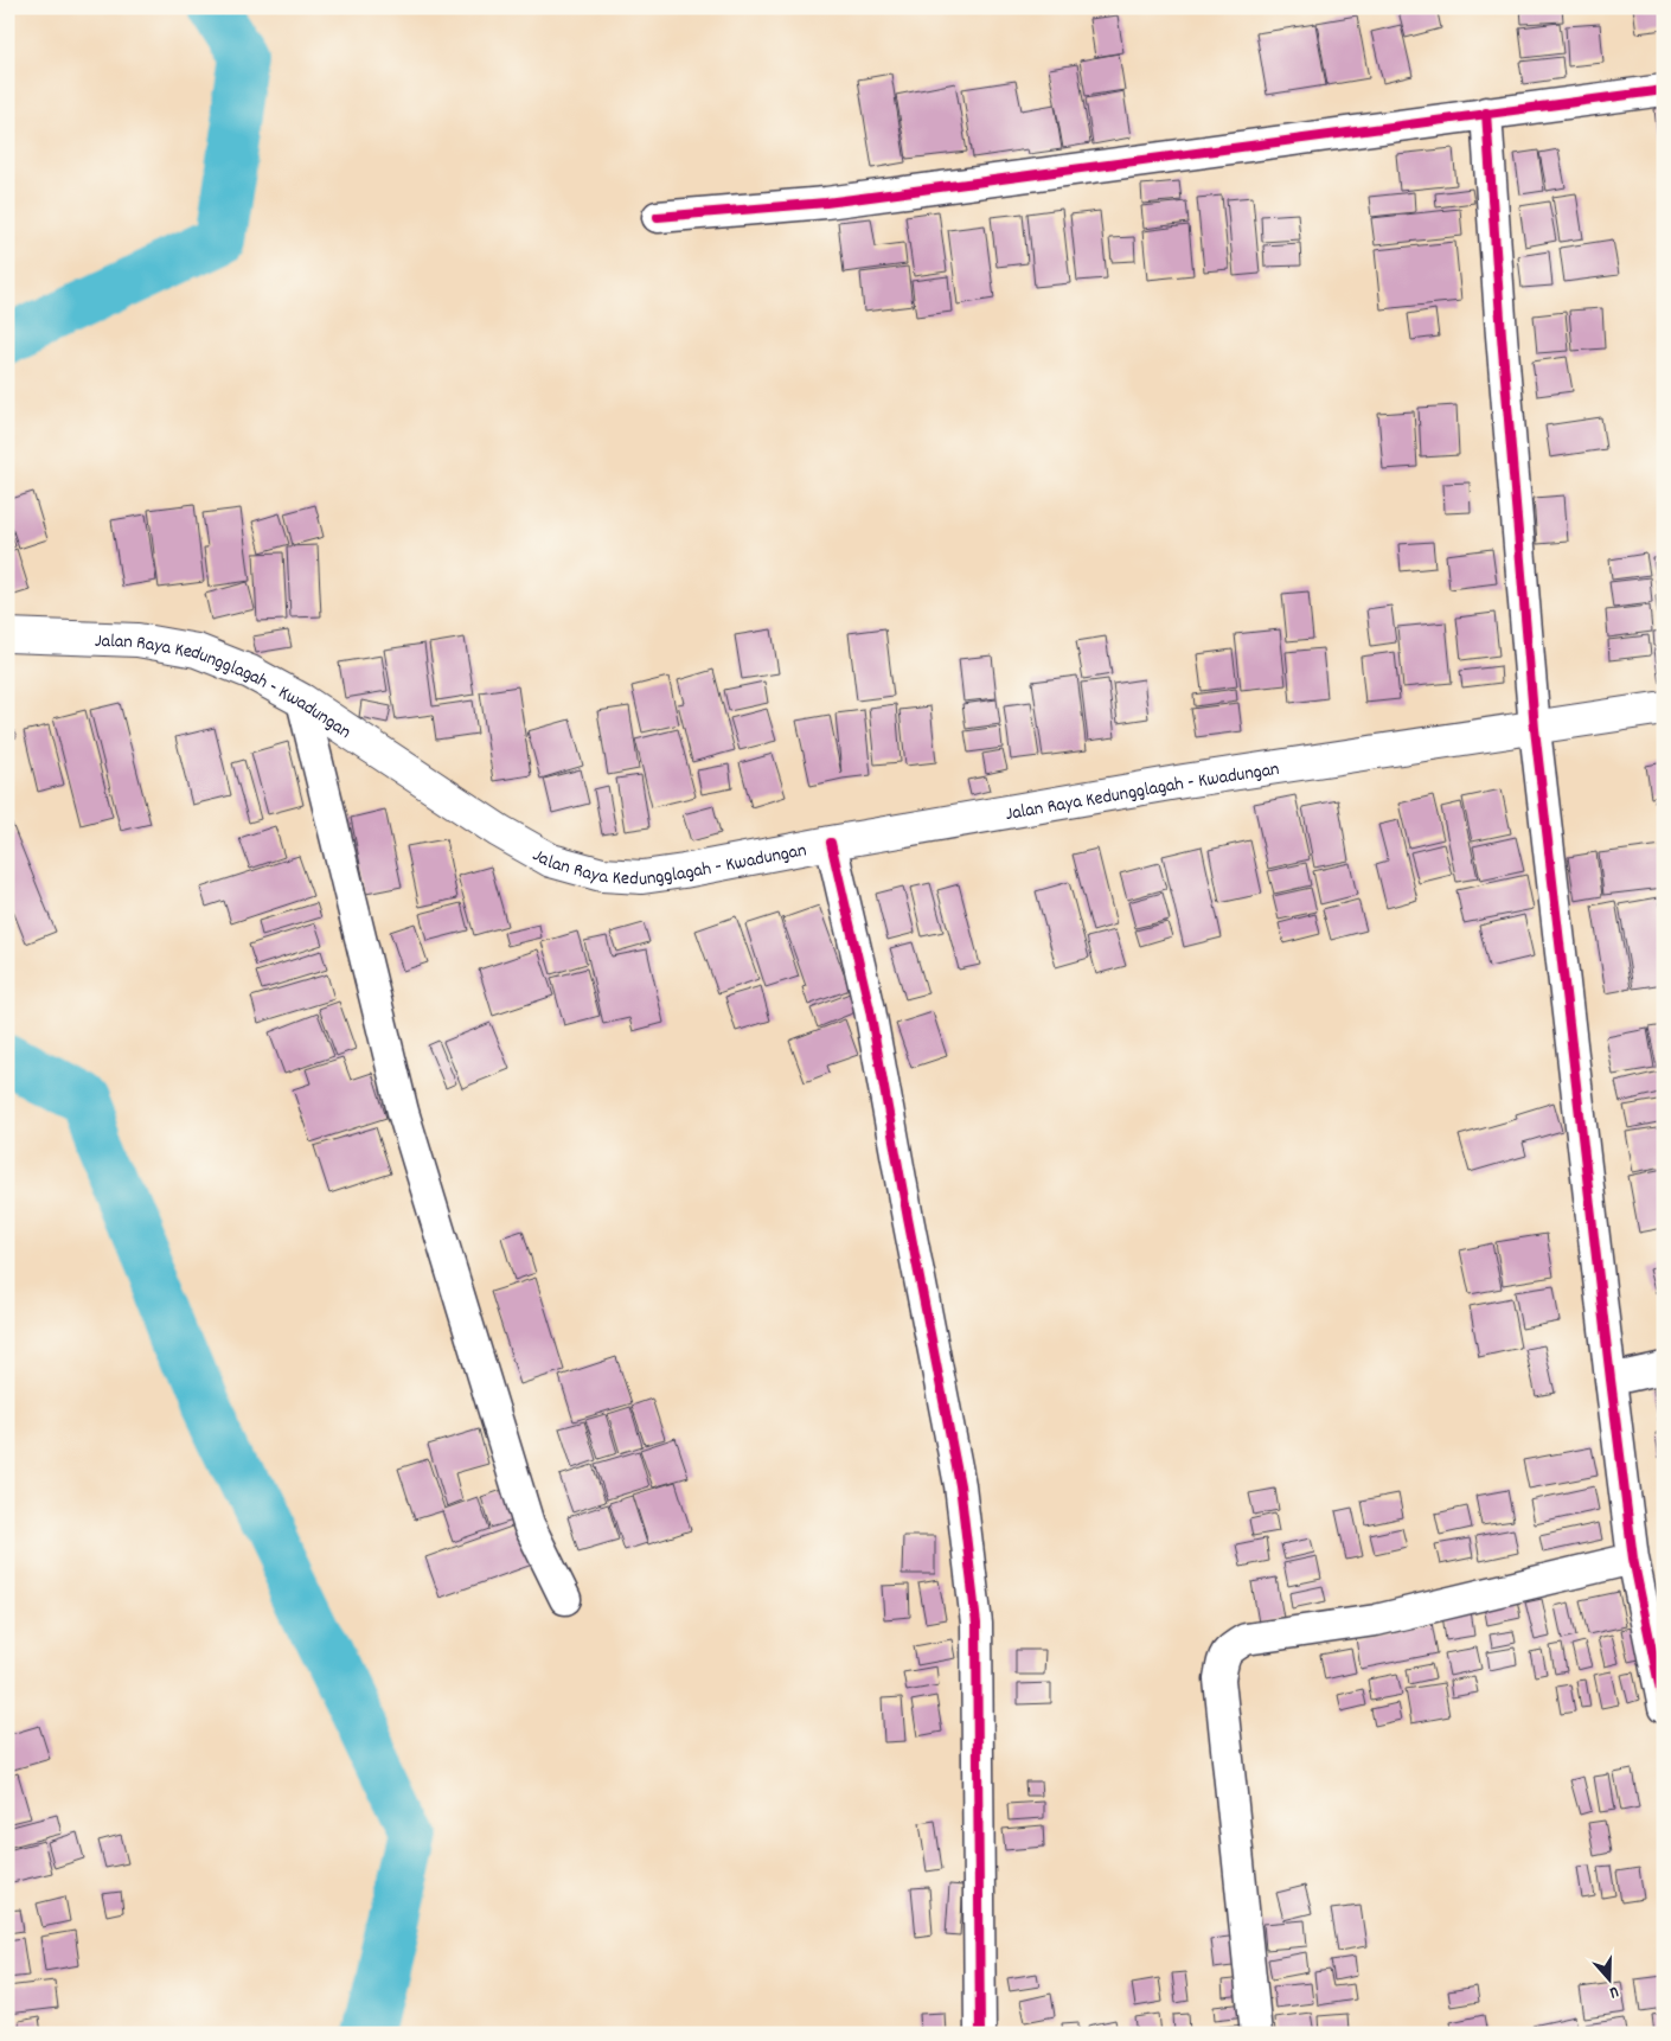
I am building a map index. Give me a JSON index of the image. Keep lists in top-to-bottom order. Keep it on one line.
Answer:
{"streets":{"main road":["Jalan Raya Kedungglagah - Kwadungan"]},"north":"bottom"}
